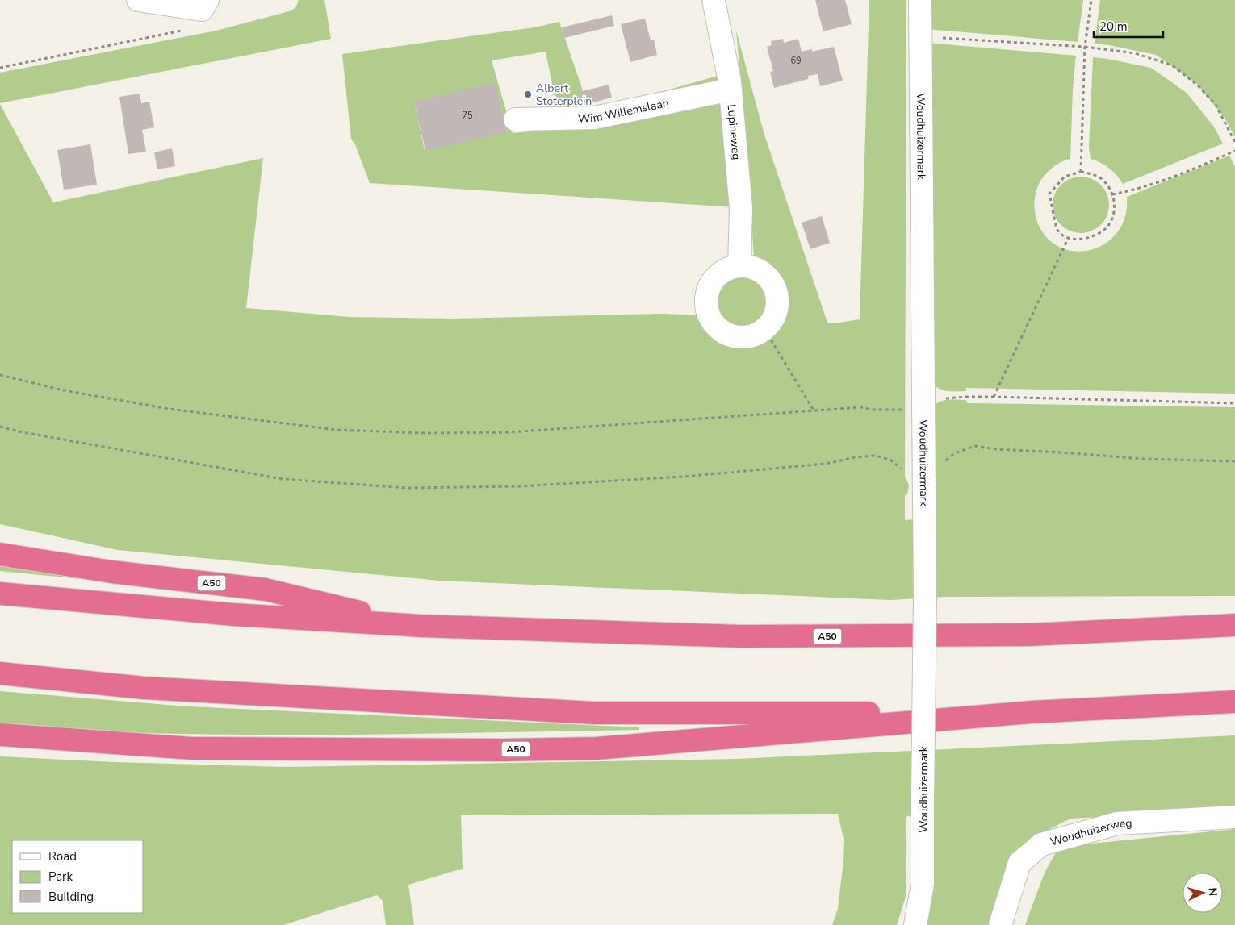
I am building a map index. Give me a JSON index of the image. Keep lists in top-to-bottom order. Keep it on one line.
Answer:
{"streets":{"highway":["A50"],"street":["Wim Willemslaan","Lupineweg","Woudhuizermark","Woudhuizerweg"]},"crossings":[["Wim Willemslaan","Lupineweg"]],"places":["Albert Stoterplein"],"house_numbers":["69","75"],"legend":["Road","Park","Building"],"scale_bar":"20 m","north":"right"}
